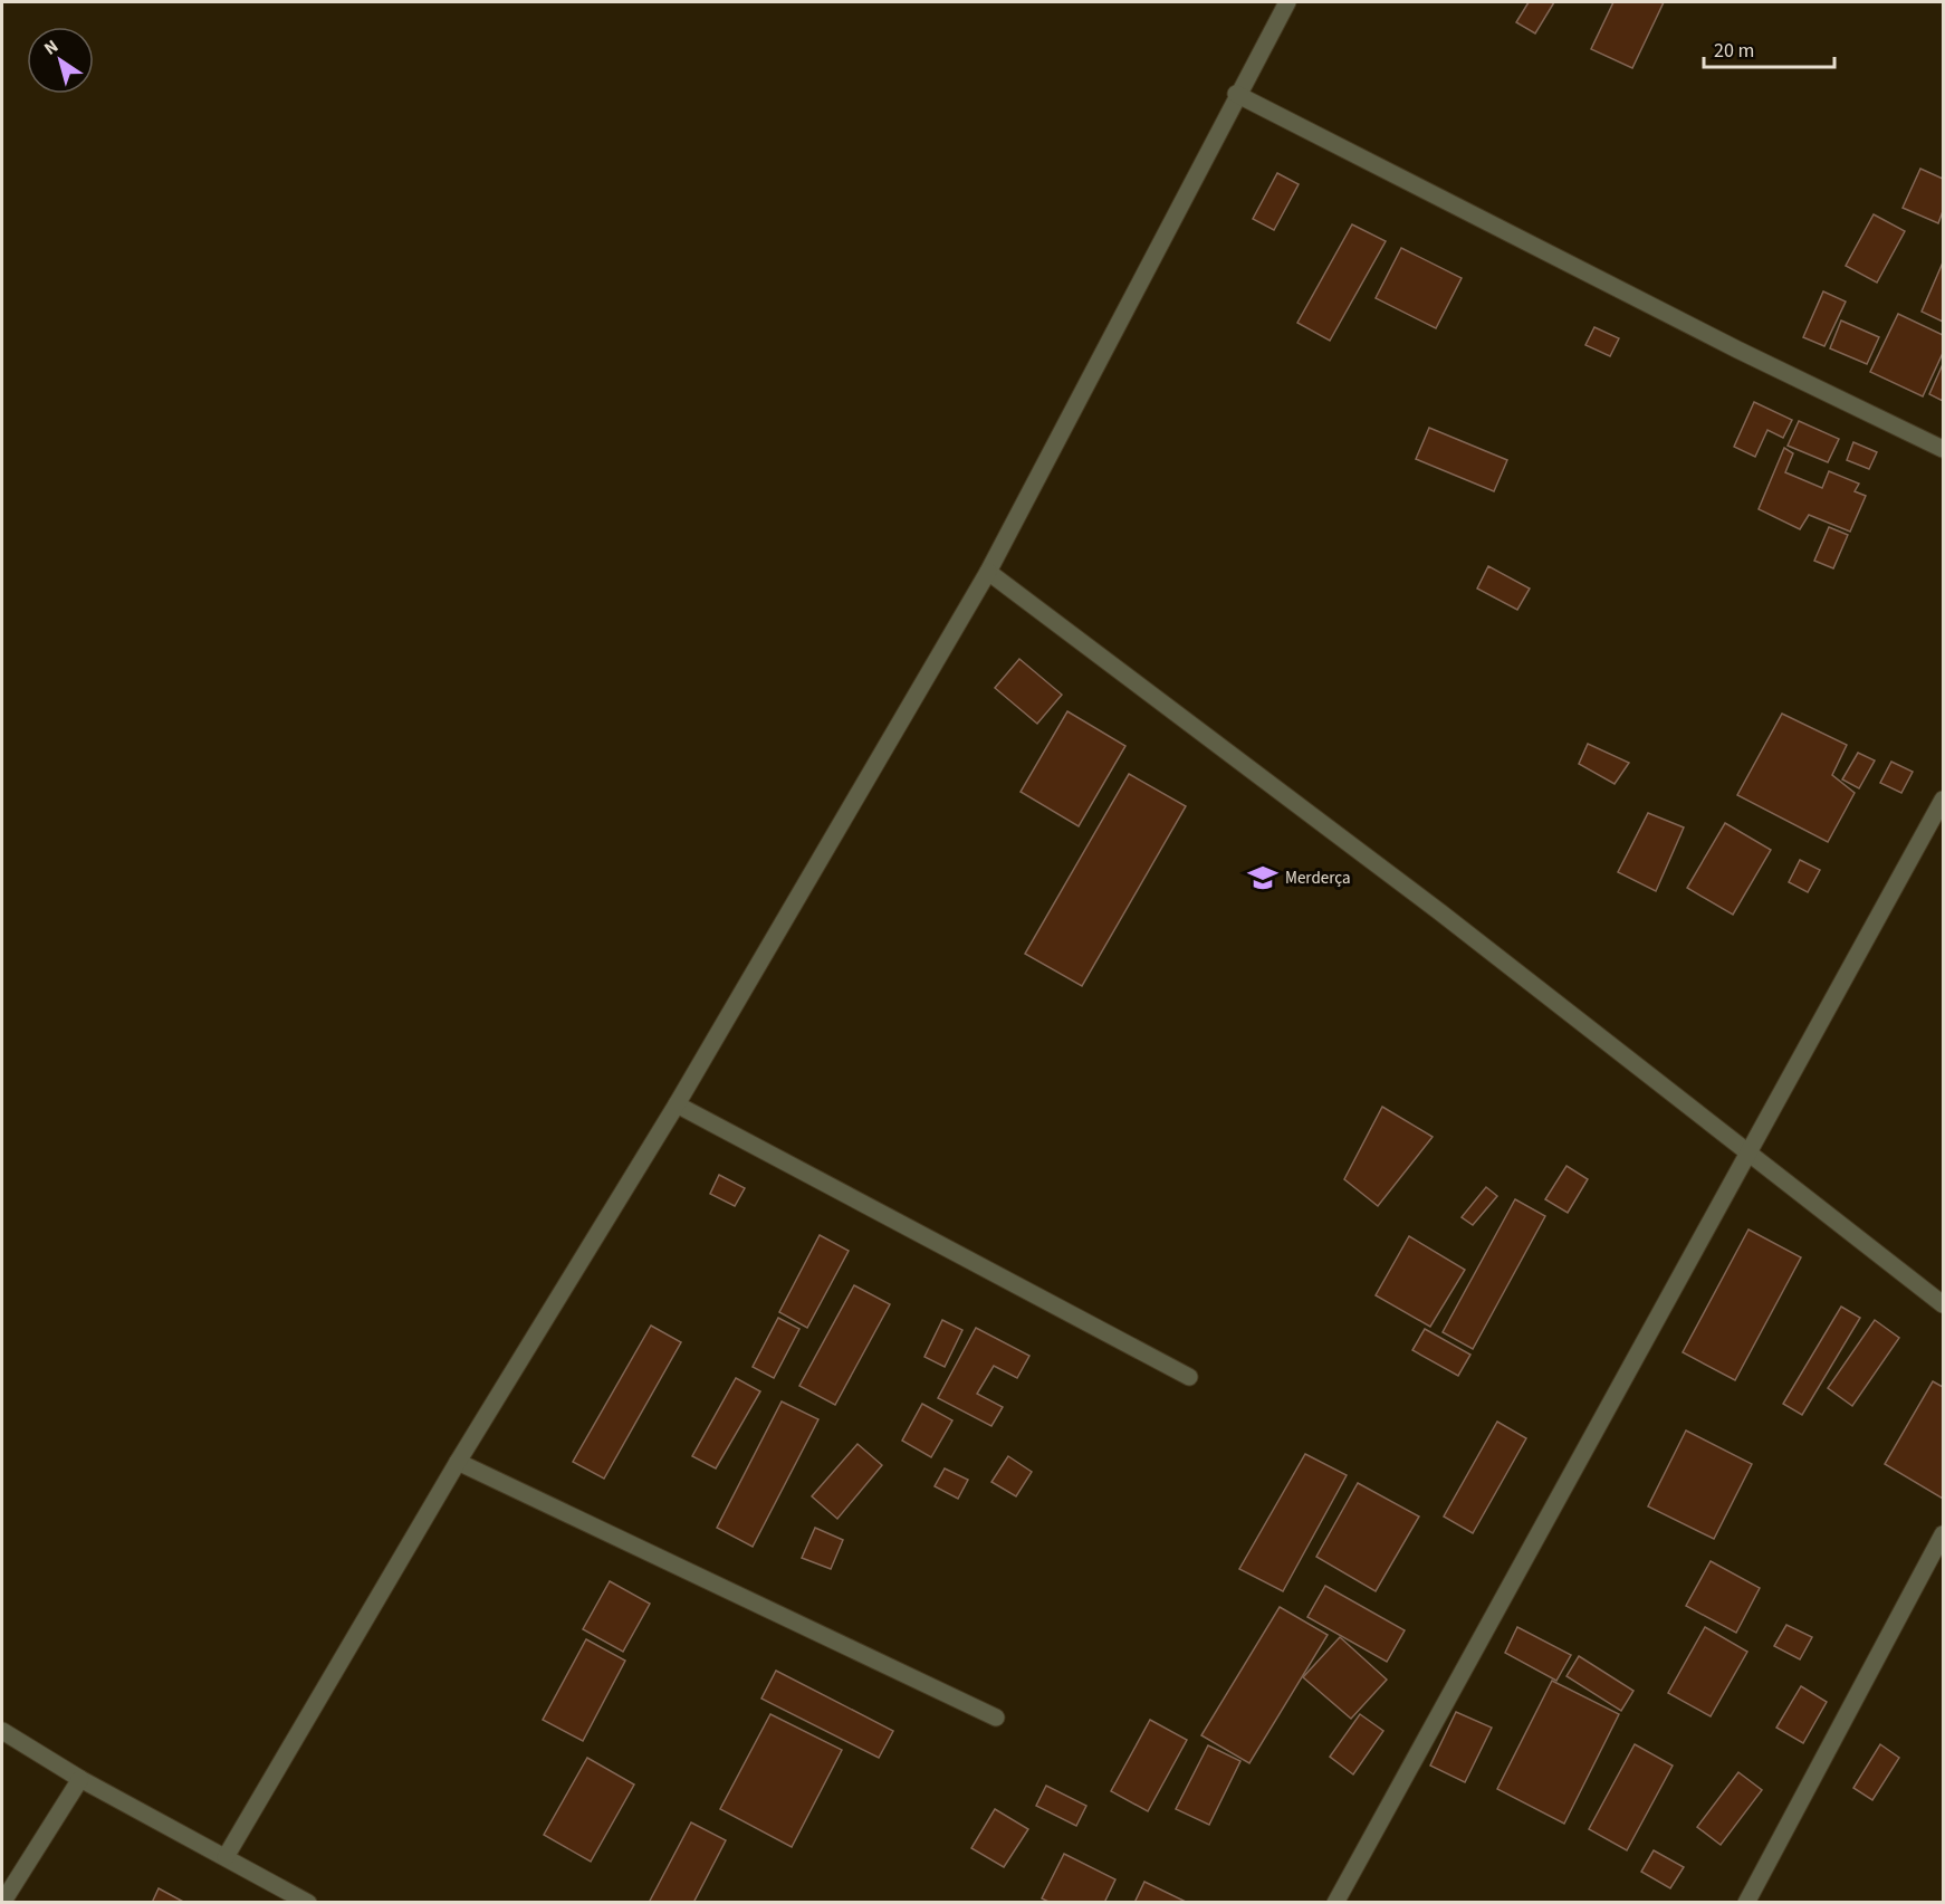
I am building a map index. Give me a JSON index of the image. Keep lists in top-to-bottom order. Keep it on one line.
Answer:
{"places":{"school or university":["Merderça"]},"scale_bar":"20 m","north":"top left"}
